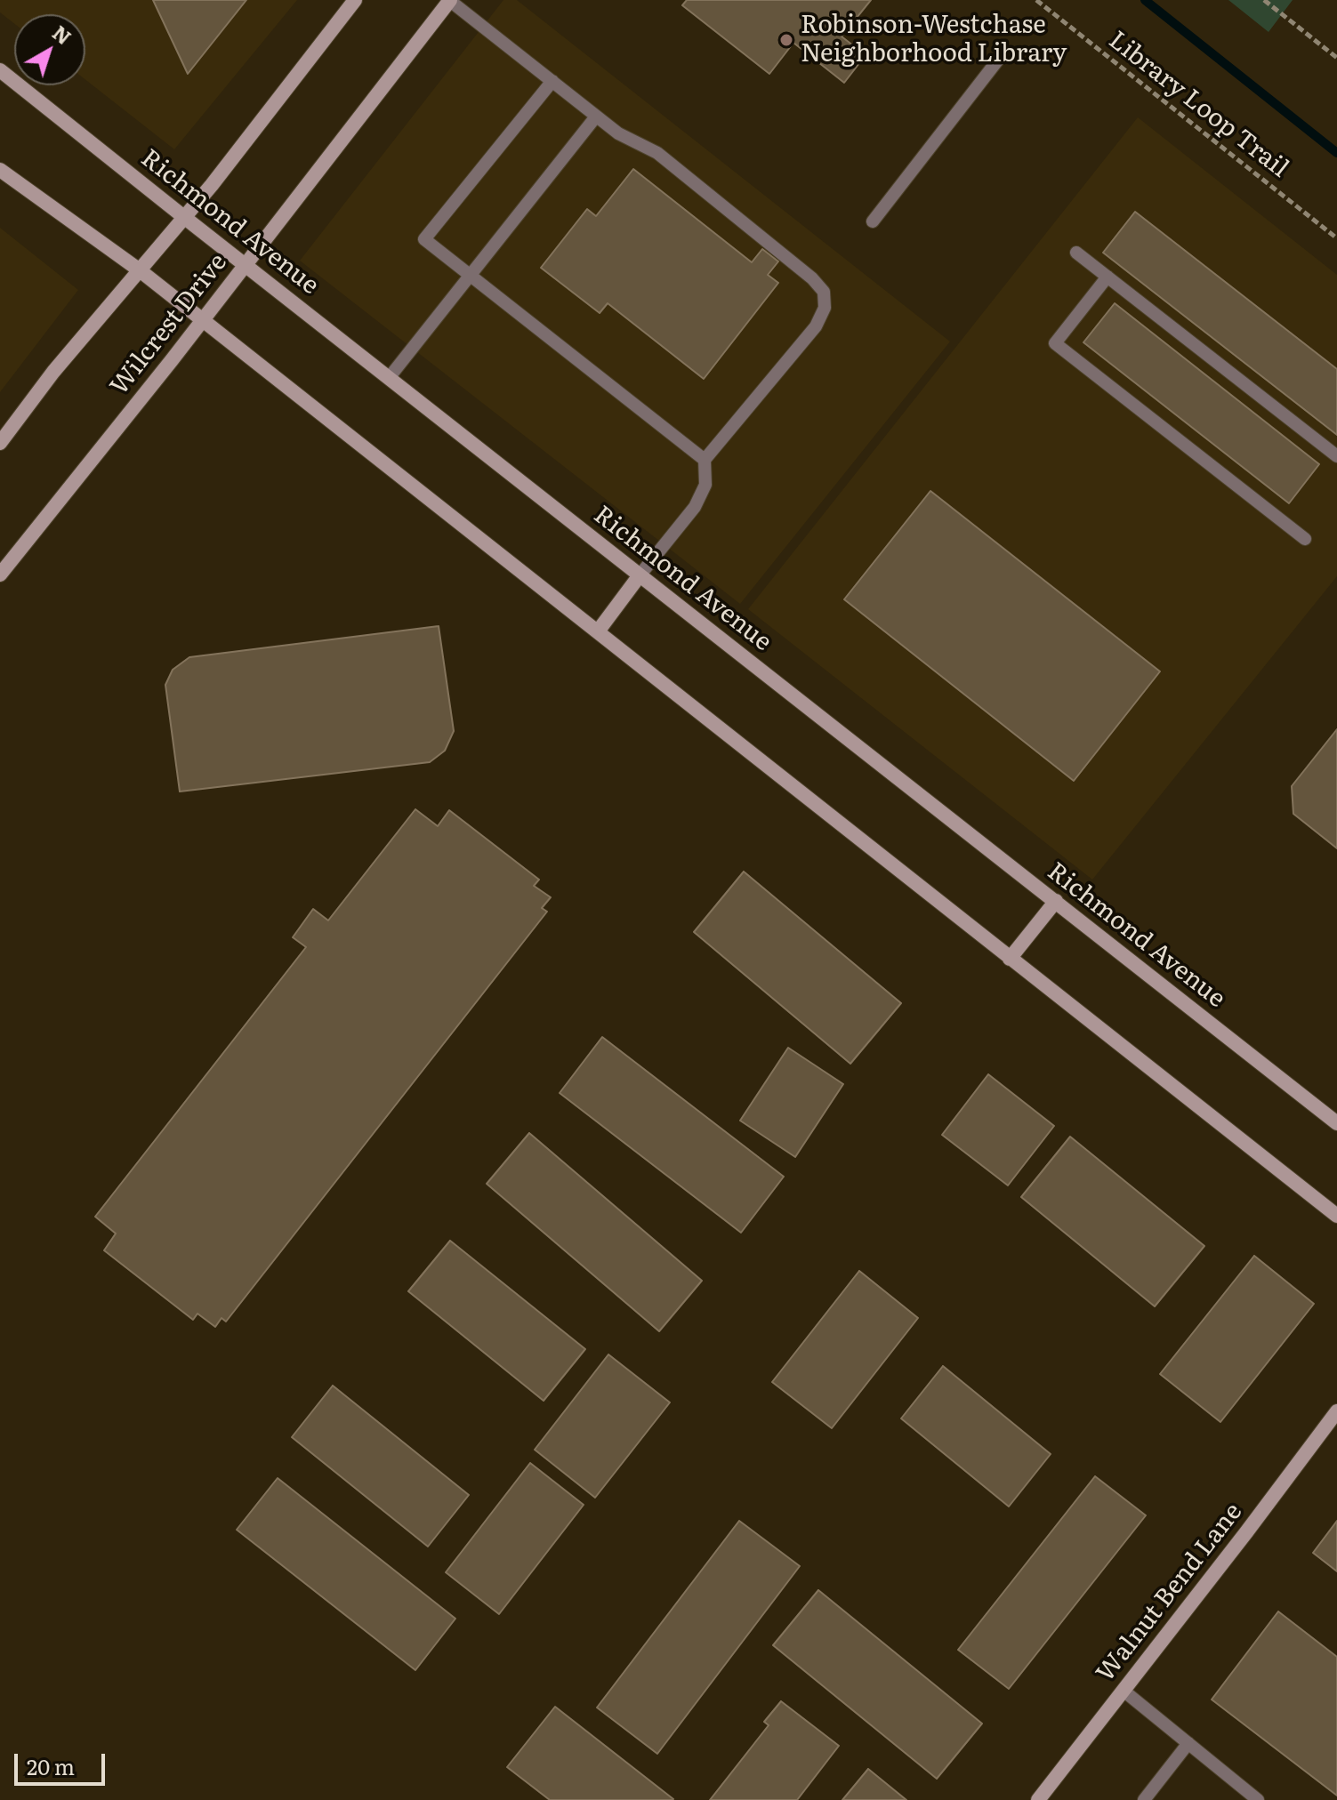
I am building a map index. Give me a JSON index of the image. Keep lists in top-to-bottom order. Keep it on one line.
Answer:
{"streets":{"main road":["Richmond Avenue","Wilcrest Drive","Walnut Bend Lane"],"path":["Library Loop Trail"]},"crossings":[["Richmond Avenue","Wilcrest Drive"]],"places":["Robinson-Westchase Neighborhood Library"],"scale_bar":"20 m","north":"top right"}
